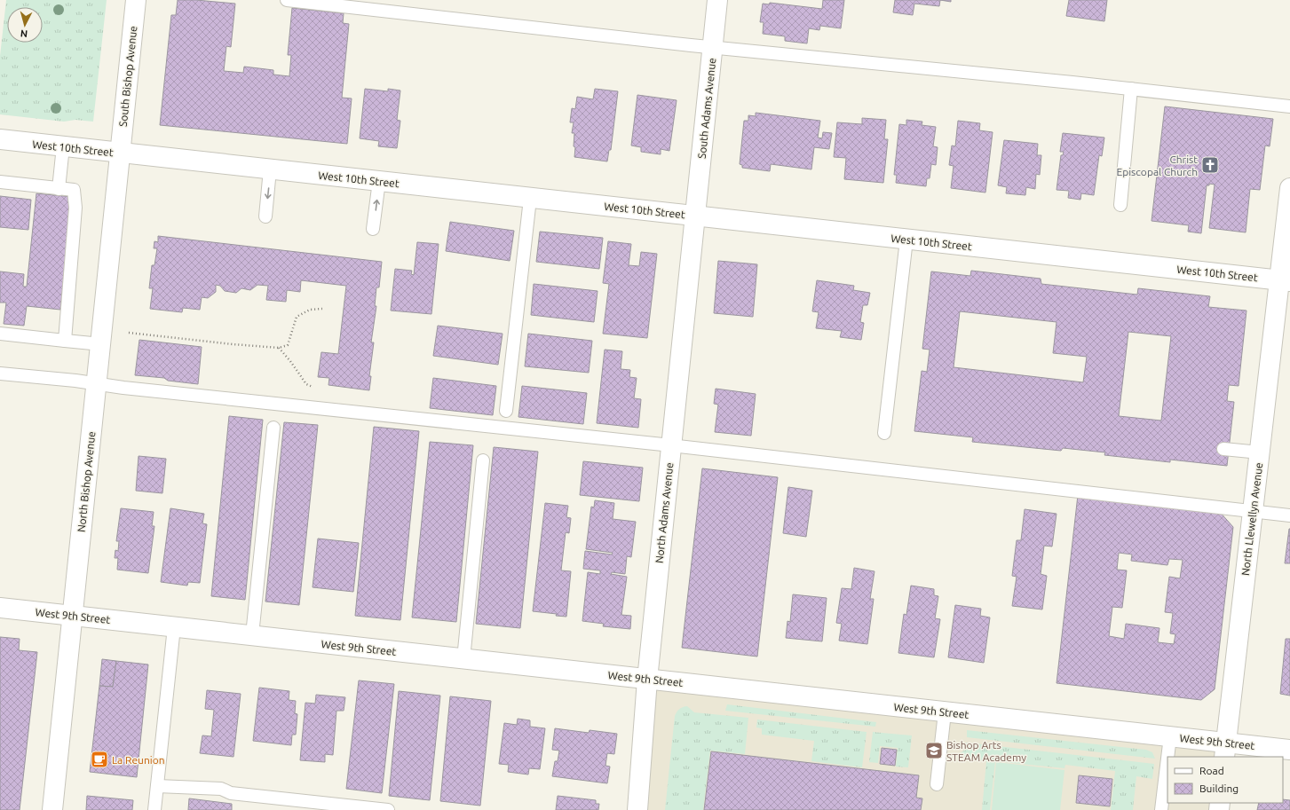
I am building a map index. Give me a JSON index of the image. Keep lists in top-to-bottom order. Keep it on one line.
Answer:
{"streets":{"street":["South Bishop Avenue","South Adams Avenue","West 10th Street","North Bishop Avenue","North Adams Avenue","North Llewellyn Avenue","West 9th Street"]},"crossings":[["South Bishop Avenue","West 10th Street"],["South Bishop Avenue","North Bishop Avenue"],["South Adams Avenue","West 10th Street"],["South Adams Avenue","North Adams Avenue"],["West 10th Street","North Bishop Avenue"],["West 10th Street","North Adams Avenue"],["West 10th Street","North Llewellyn Avenue"],["North Bishop Avenue","West 9th Street"],["North Adams Avenue","West 9th Street"],["North Llewellyn Avenue","West 9th Street"]],"places":{"church":["Christ Episcopal Church"],"school or university":["Bishop Arts STEAM Academy"],"cafe":["La Reunion"]},"legend":["Road","Building"],"north":"bottom"}
